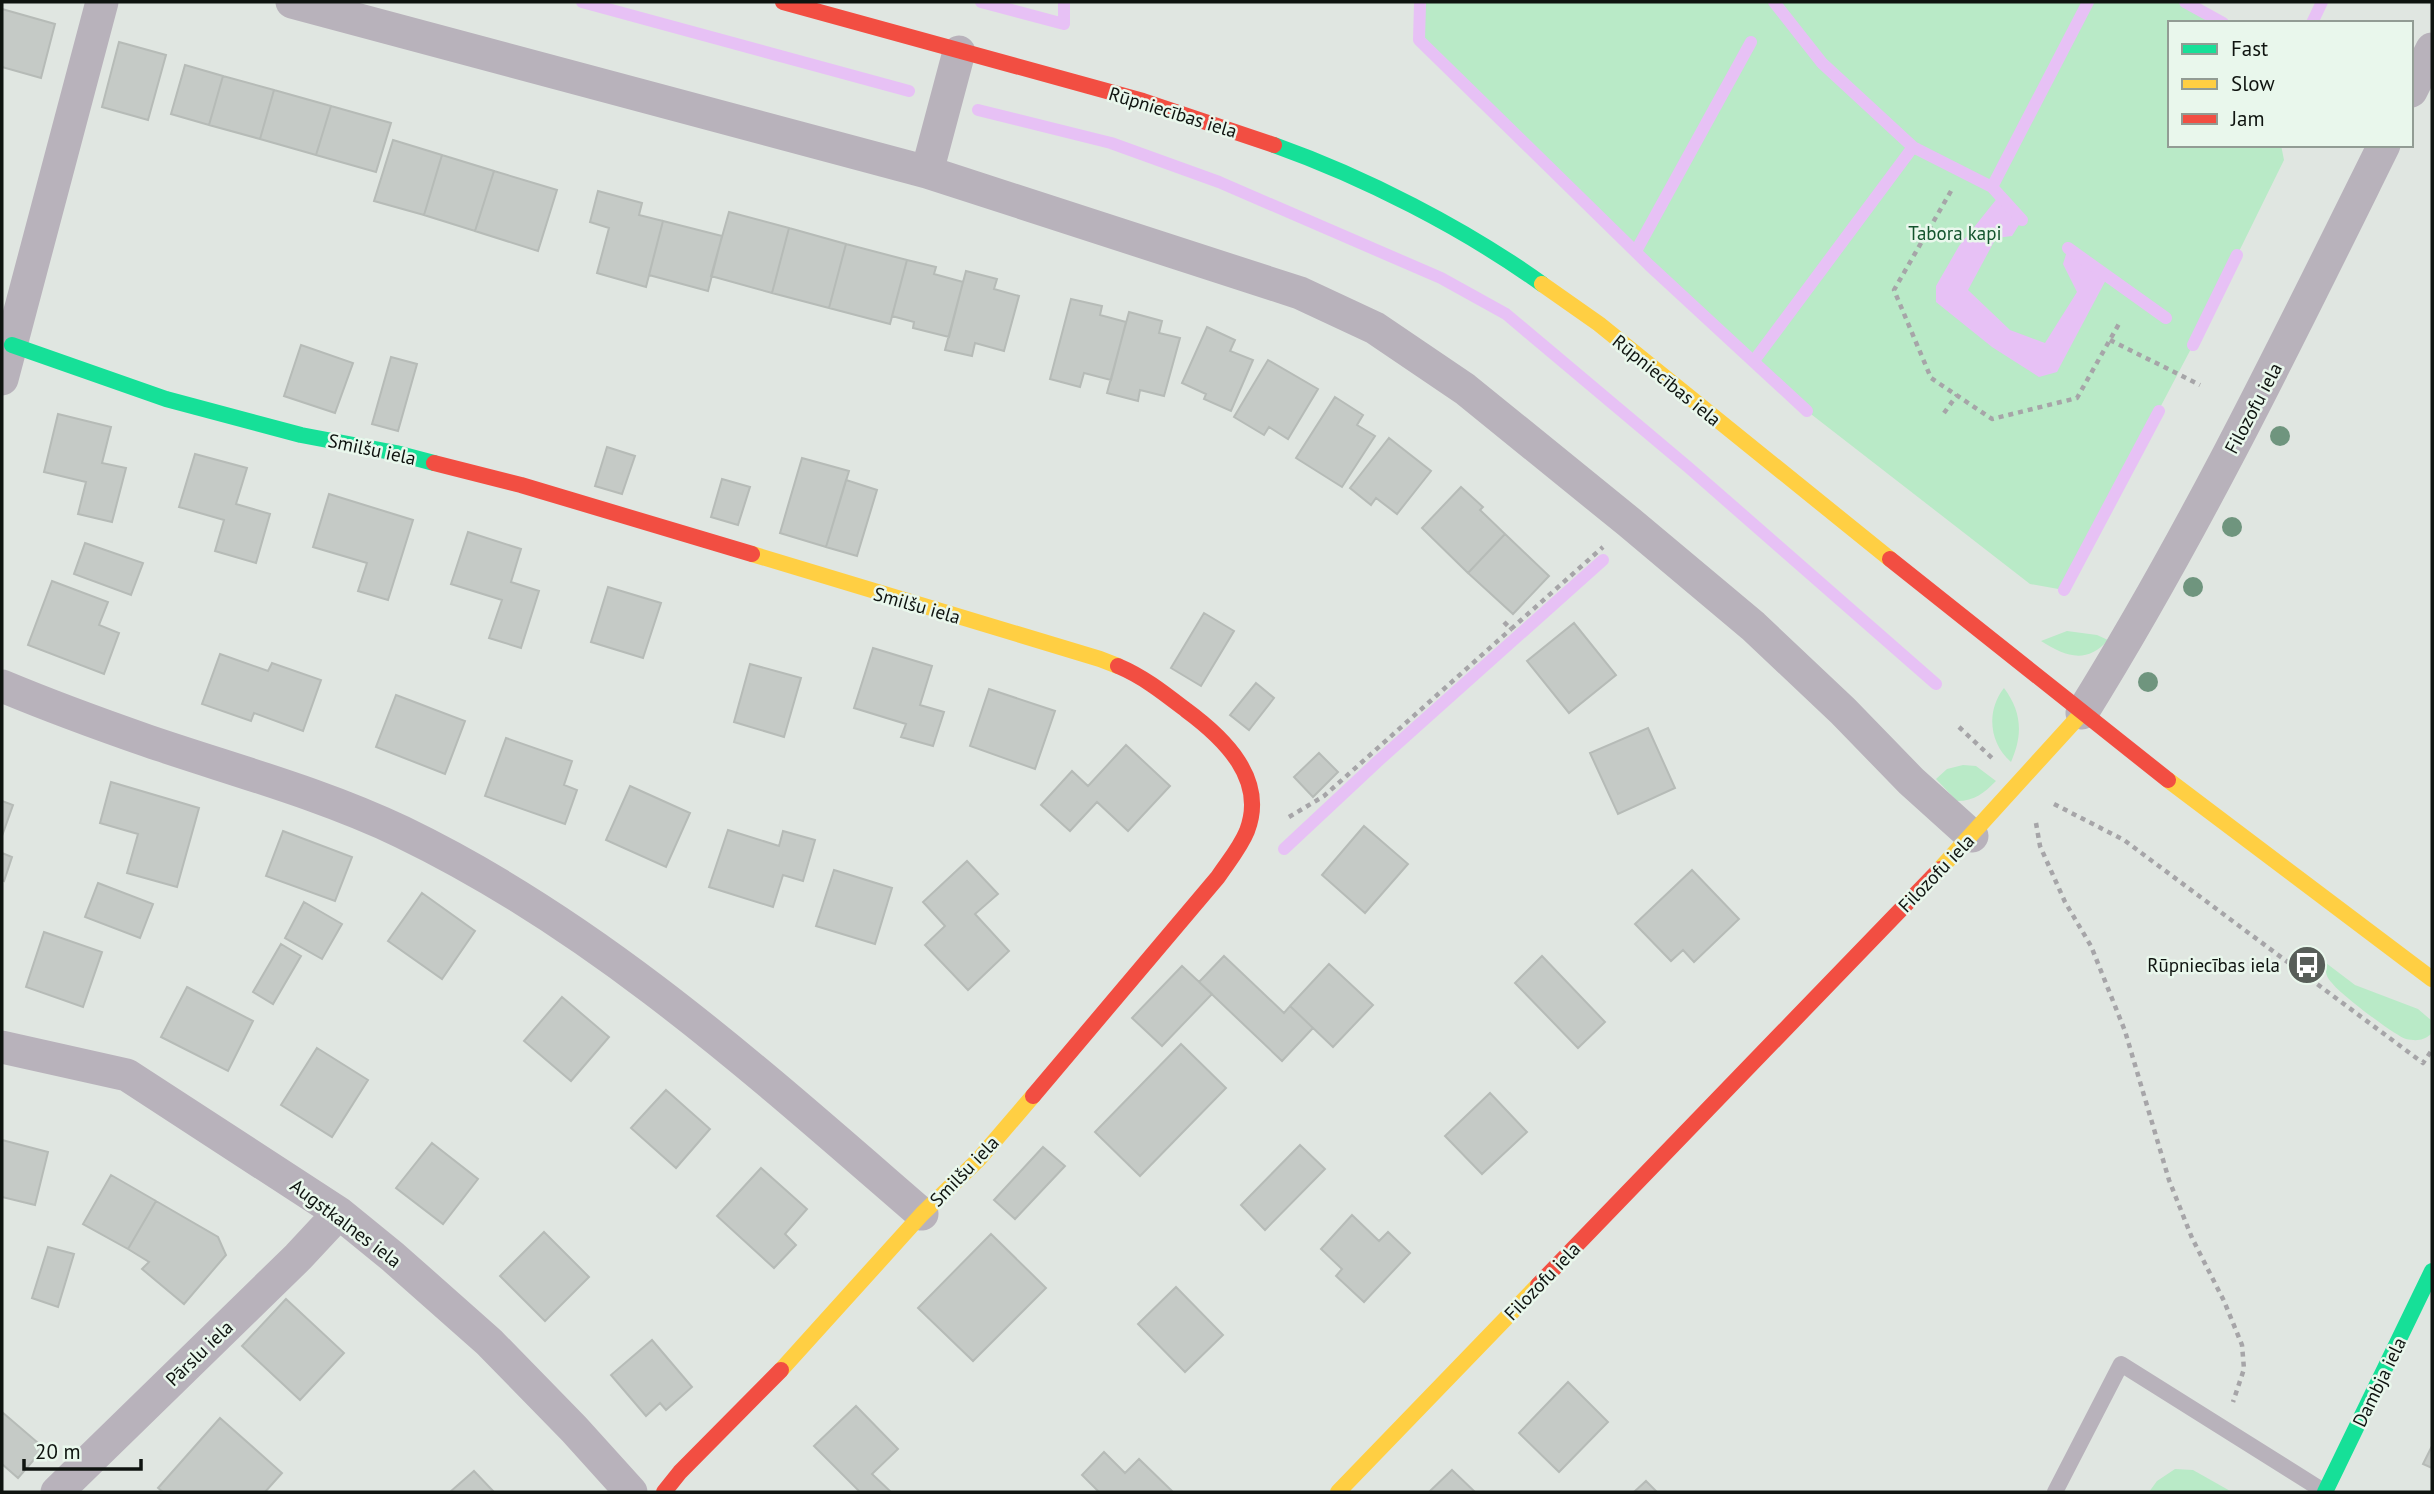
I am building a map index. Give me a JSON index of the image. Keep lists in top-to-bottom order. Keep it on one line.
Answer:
{"streets":{"street":["Rūpniecības iela","Filozofu iela","Smilšu iela","Augstkalnes iela","Pārslu iela","Dambja iela"]},"crossings":[["Rūpniecības iela","Filozofu iela"],["Augstkalnes iela","Pārslu iela"]],"parks":["Tabora kapi"],"places":{"bus stop":["Rūpniecības iela"]},"legend":["Fast","Slow","Jam"],"scale_bar":"20 m"}
